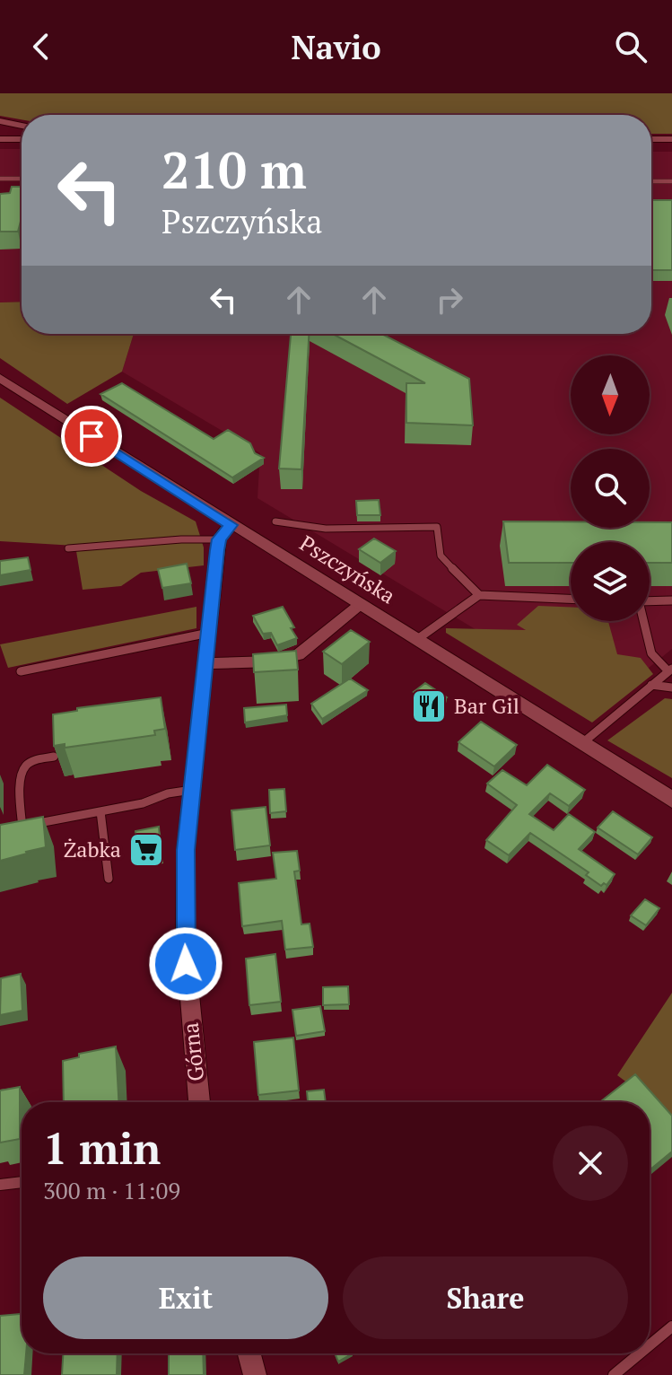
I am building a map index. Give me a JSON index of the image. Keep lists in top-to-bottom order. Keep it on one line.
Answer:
{"streets":{"main road":["Pszczyńska"],"street":["Górna"]},"places":{"restaurant":["Bar Gil"],"supermarket":["Żabka"]},"north":"bottom","page":{"header":"Navio","turn":["210 m","Pszczyńska"],"heading":["1 min","300 m · 11:09"],"buttons":["Exit","Share"]}}
